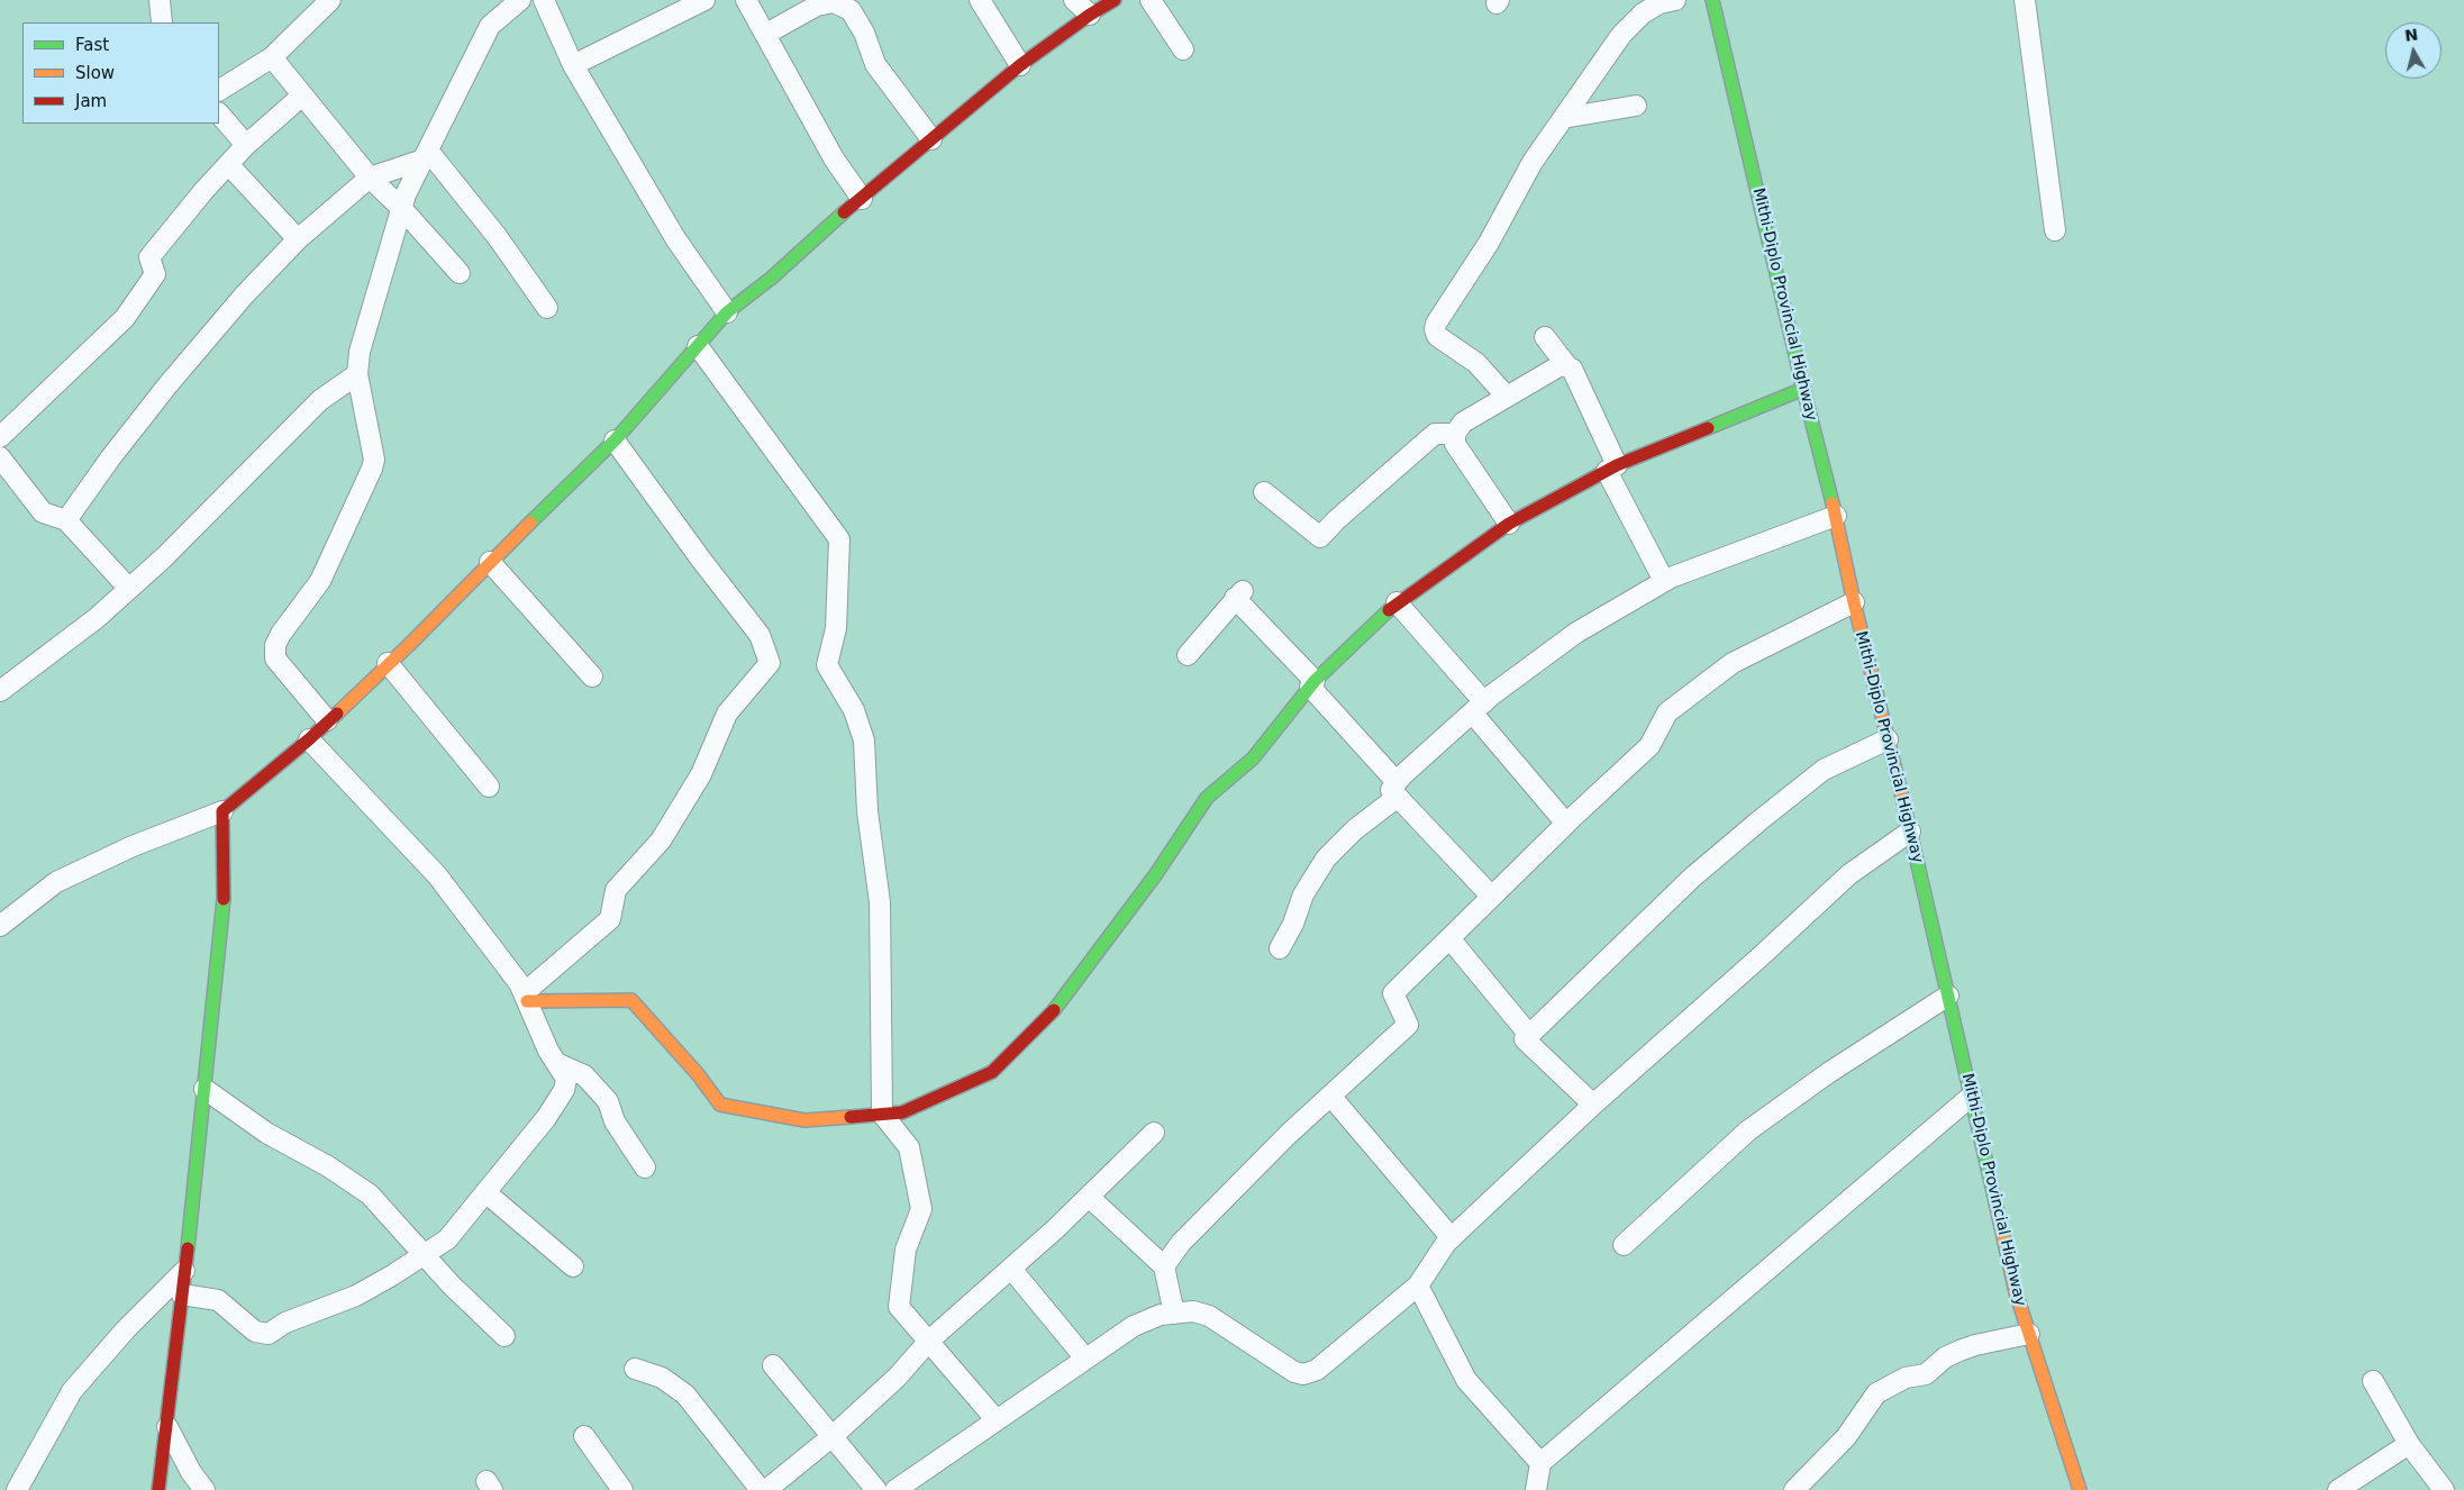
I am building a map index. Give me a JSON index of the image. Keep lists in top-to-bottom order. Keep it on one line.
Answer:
{"streets":{"street":["Mithi-Diplo Provincial Highway"]},"legend":["Fast","Slow","Jam"],"north":"top"}
